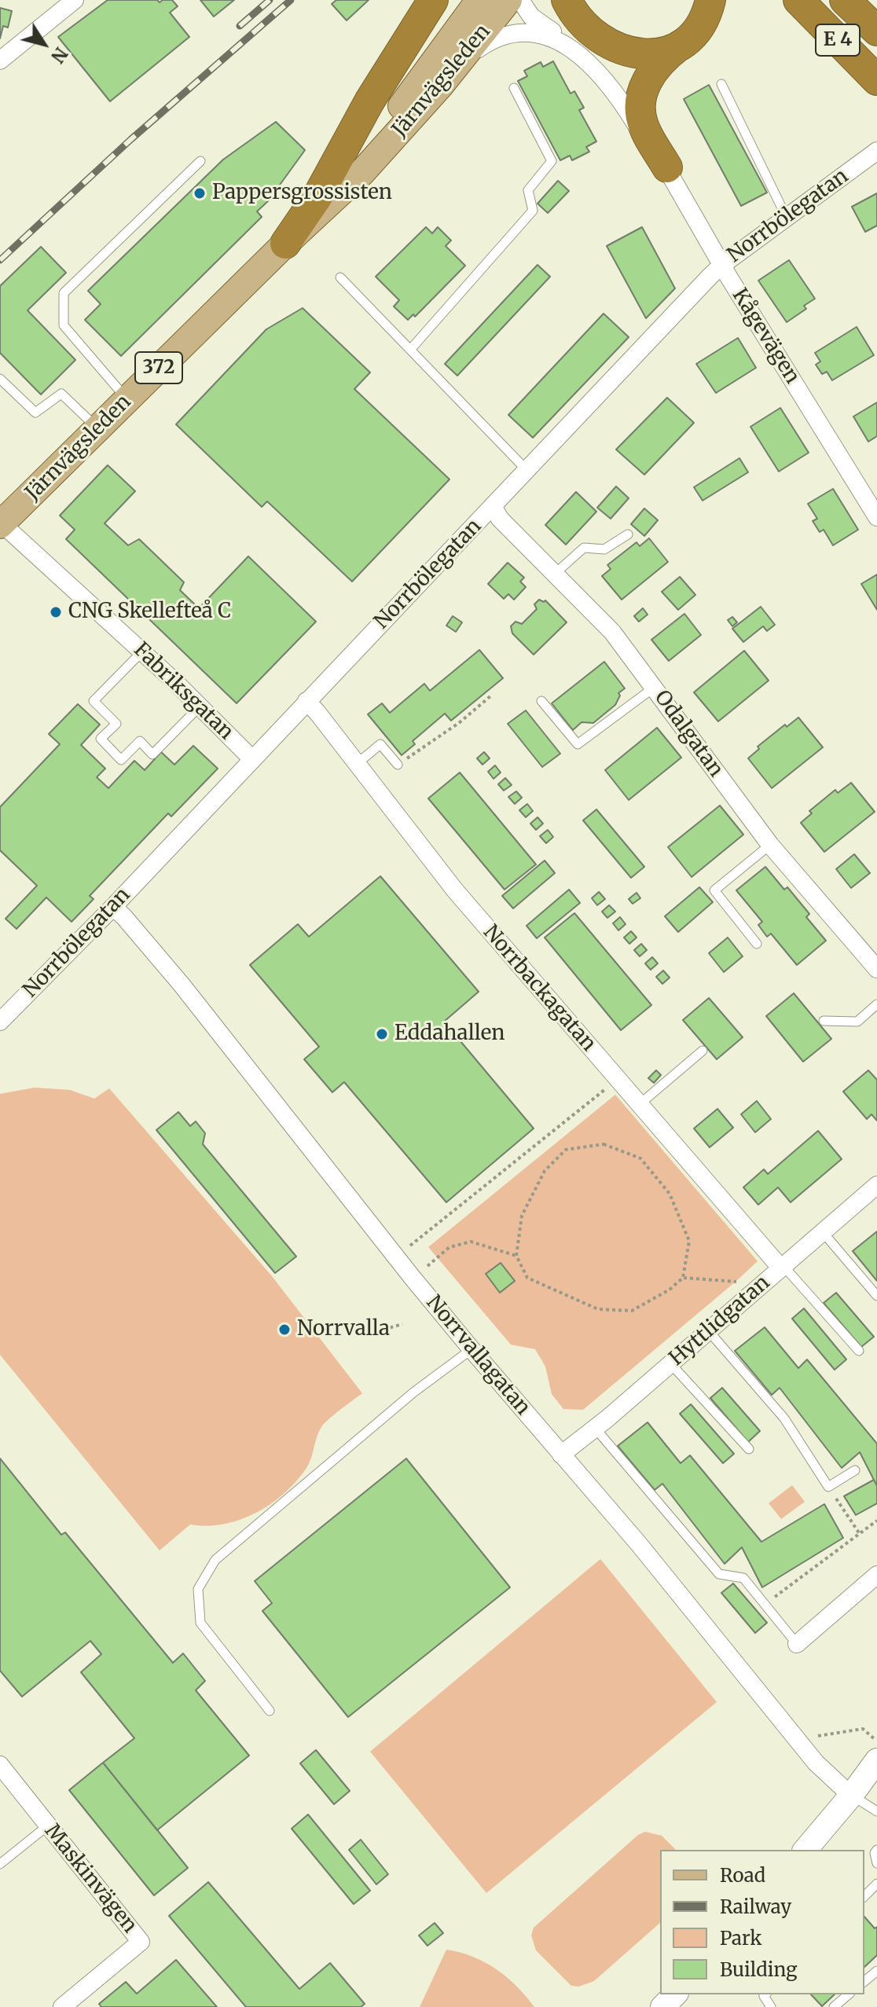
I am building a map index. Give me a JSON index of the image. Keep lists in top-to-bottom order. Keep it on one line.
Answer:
{"streets":{"highway":["E 4"],"main road":["Järnvägsleden","372"],"street":["Norrbölegatan","Kågevägen","Fabriksgatan","Odalgatan","Norrbackagatan","Hyttlidgatan","Norrvallagatan","Maskinvägen"]},"crossings":[["Järnvägsleden","Kågevägen"],["Järnvägsleden","Fabriksgatan"],["Norrbölegatan","Kågevägen"],["Norrbölegatan","Fabriksgatan"],["Norrbölegatan","Odalgatan"],["Norrbölegatan","Norrbackagatan"],["Norrbölegatan","Norrvallagatan"],["Norrbackagatan","Hyttlidgatan"],["Hyttlidgatan","Norrvallagatan"]],"places":["Pappersgrossisten","CNG Skellefteå C","Eddahallen","Norrvalla"],"legend":["Road","Railway","Park","Building"],"north":"bottom right"}
